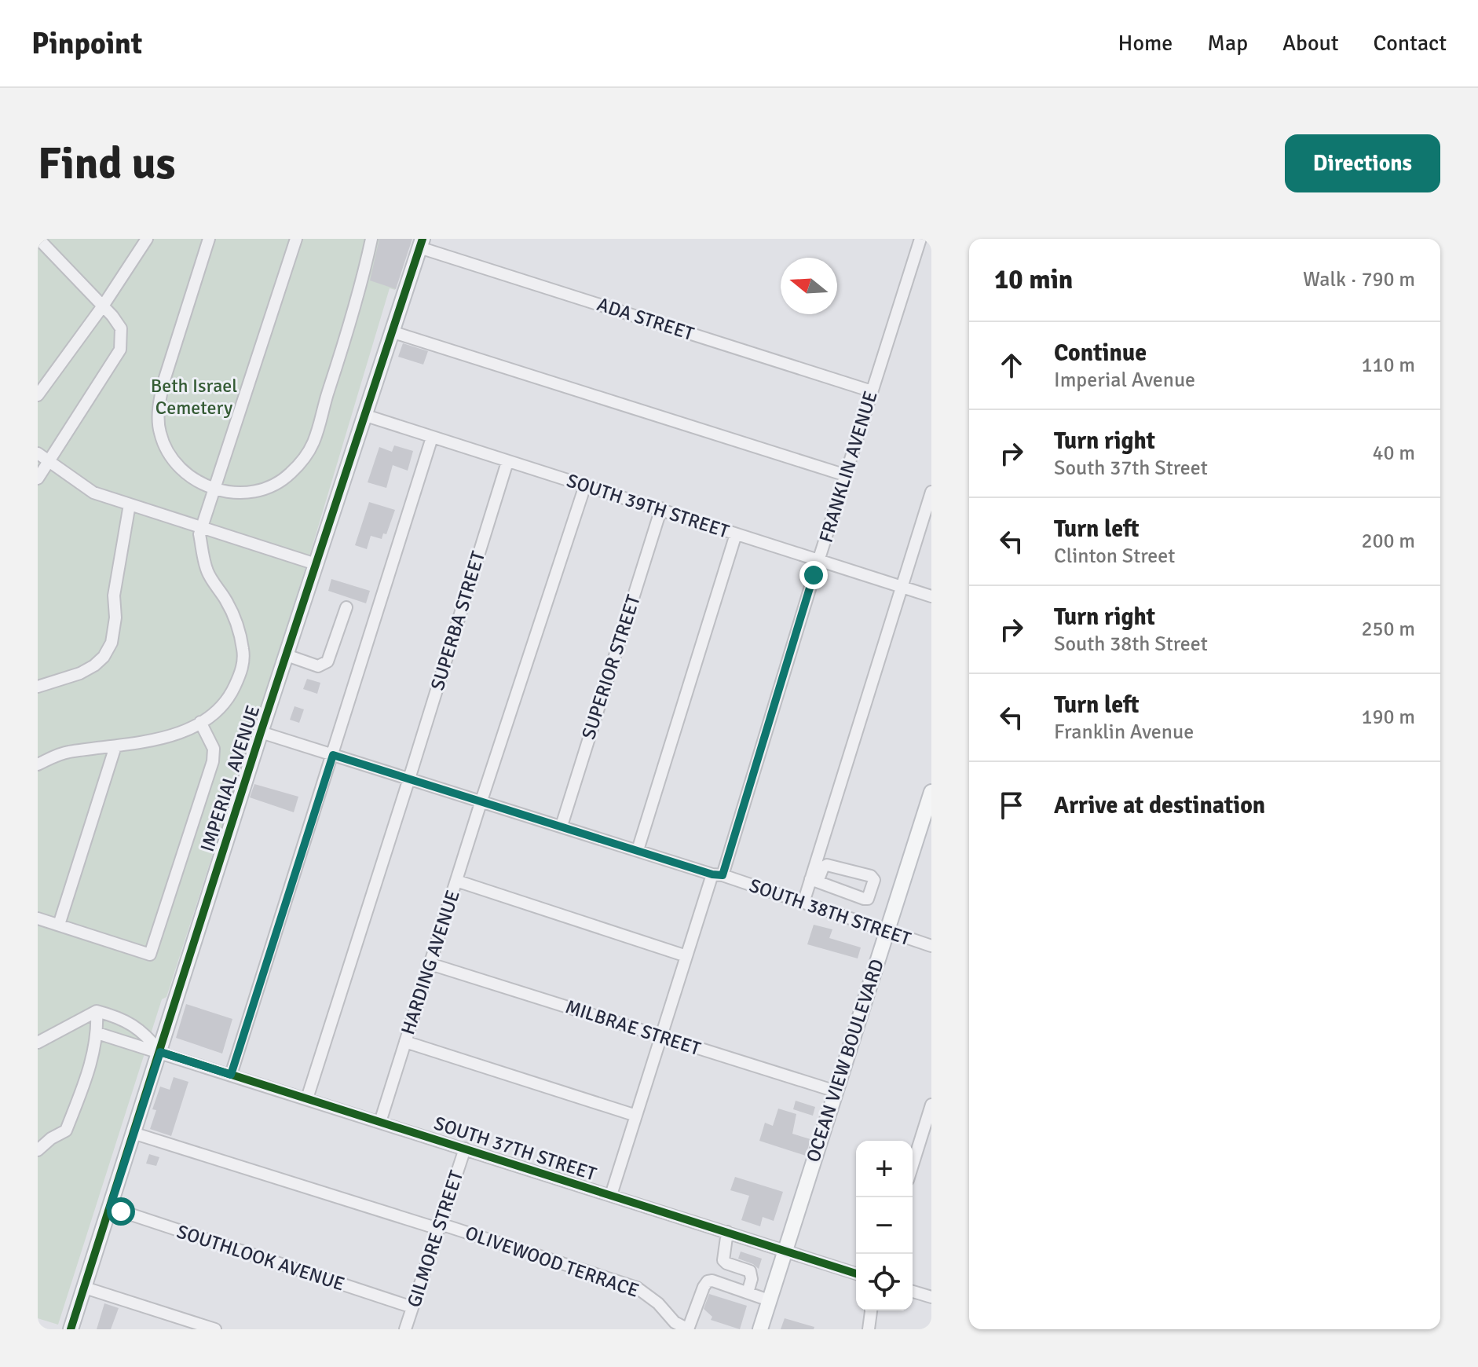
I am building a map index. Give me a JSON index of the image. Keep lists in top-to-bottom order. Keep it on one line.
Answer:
{"streets":{"main road":["IMPERIAL AVENUE","OCEAN VIEW BOULEVARD"],"street":["ADA STREET","FRANKLIN AVENUE","SOUTH 39TH STREET","SUPERBA STREET","SUPERIOR STREET","SOUTH 38TH STREET","HARDING AVENUE","MILBRAE STREET","SOUTH 37TH STREET","GILMORE STREET","SOUTHLOOK AVENUE","OLIVEWOOD TERRACE"]},"crossings":[["ADA STREET","FRANKLIN AVENUE"],["ADA STREET","IMPERIAL AVENUE"],["FRANKLIN AVENUE","SOUTH 39TH STREET"],["FRANKLIN AVENUE","SOUTH 38TH STREET"],["FRANKLIN AVENUE","MILBRAE STREET"],["FRANKLIN AVENUE","SOUTH 37TH STREET"],["SOUTH 39TH STREET","SUPERBA STREET"],["SOUTH 39TH STREET","SUPERIOR STREET"],["SOUTH 39TH STREET","IMPERIAL AVENUE"],["SOUTH 39TH STREET","HARDING AVENUE"],["SUPERBA STREET","SOUTH 38TH STREET"],["SUPERBA STREET","SOUTH 37TH STREET"],["SUPERIOR STREET","SOUTH 38TH STREET"],["IMPERIAL AVENUE","SOUTH 38TH STREET"],["IMPERIAL AVENUE","SOUTH 37TH STREET"],["IMPERIAL AVENUE","SOUTHLOOK AVENUE"],["IMPERIAL AVENUE","OLIVEWOOD TERRACE"],["SOUTH 38TH STREET","HARDING AVENUE"],["SOUTH 38TH STREET","OCEAN VIEW BOULEVARD"],["HARDING AVENUE","MILBRAE STREET"],["HARDING AVENUE","SOUTH 37TH STREET"],["MILBRAE STREET","OCEAN VIEW BOULEVARD"],["OCEAN VIEW BOULEVARD","SOUTH 37TH STREET"],["SOUTH 37TH STREET","GILMORE STREET"],["GILMORE STREET","SOUTHLOOK AVENUE"],["GILMORE STREET","OLIVEWOOD TERRACE"]],"parks":["Beth Israel Cemetery"],"north":"left","page":{"header":"Pinpoint","nav":["Home","Map","About","Contact"],"buttons":"Directions","title":"Find us","heading":["10 min","Walk · 790 m"],"list":[["Continue","Imperial Avenue","110 m"],["Turn right","South 37th Street","40 m"],["Turn left","Clinton Street","200 m"],["Turn right","South 38th Street","250 m"],["Turn left","Franklin Avenue","190 m"],"Arrive at destination"],"map_buttons":["+","−"]}}
